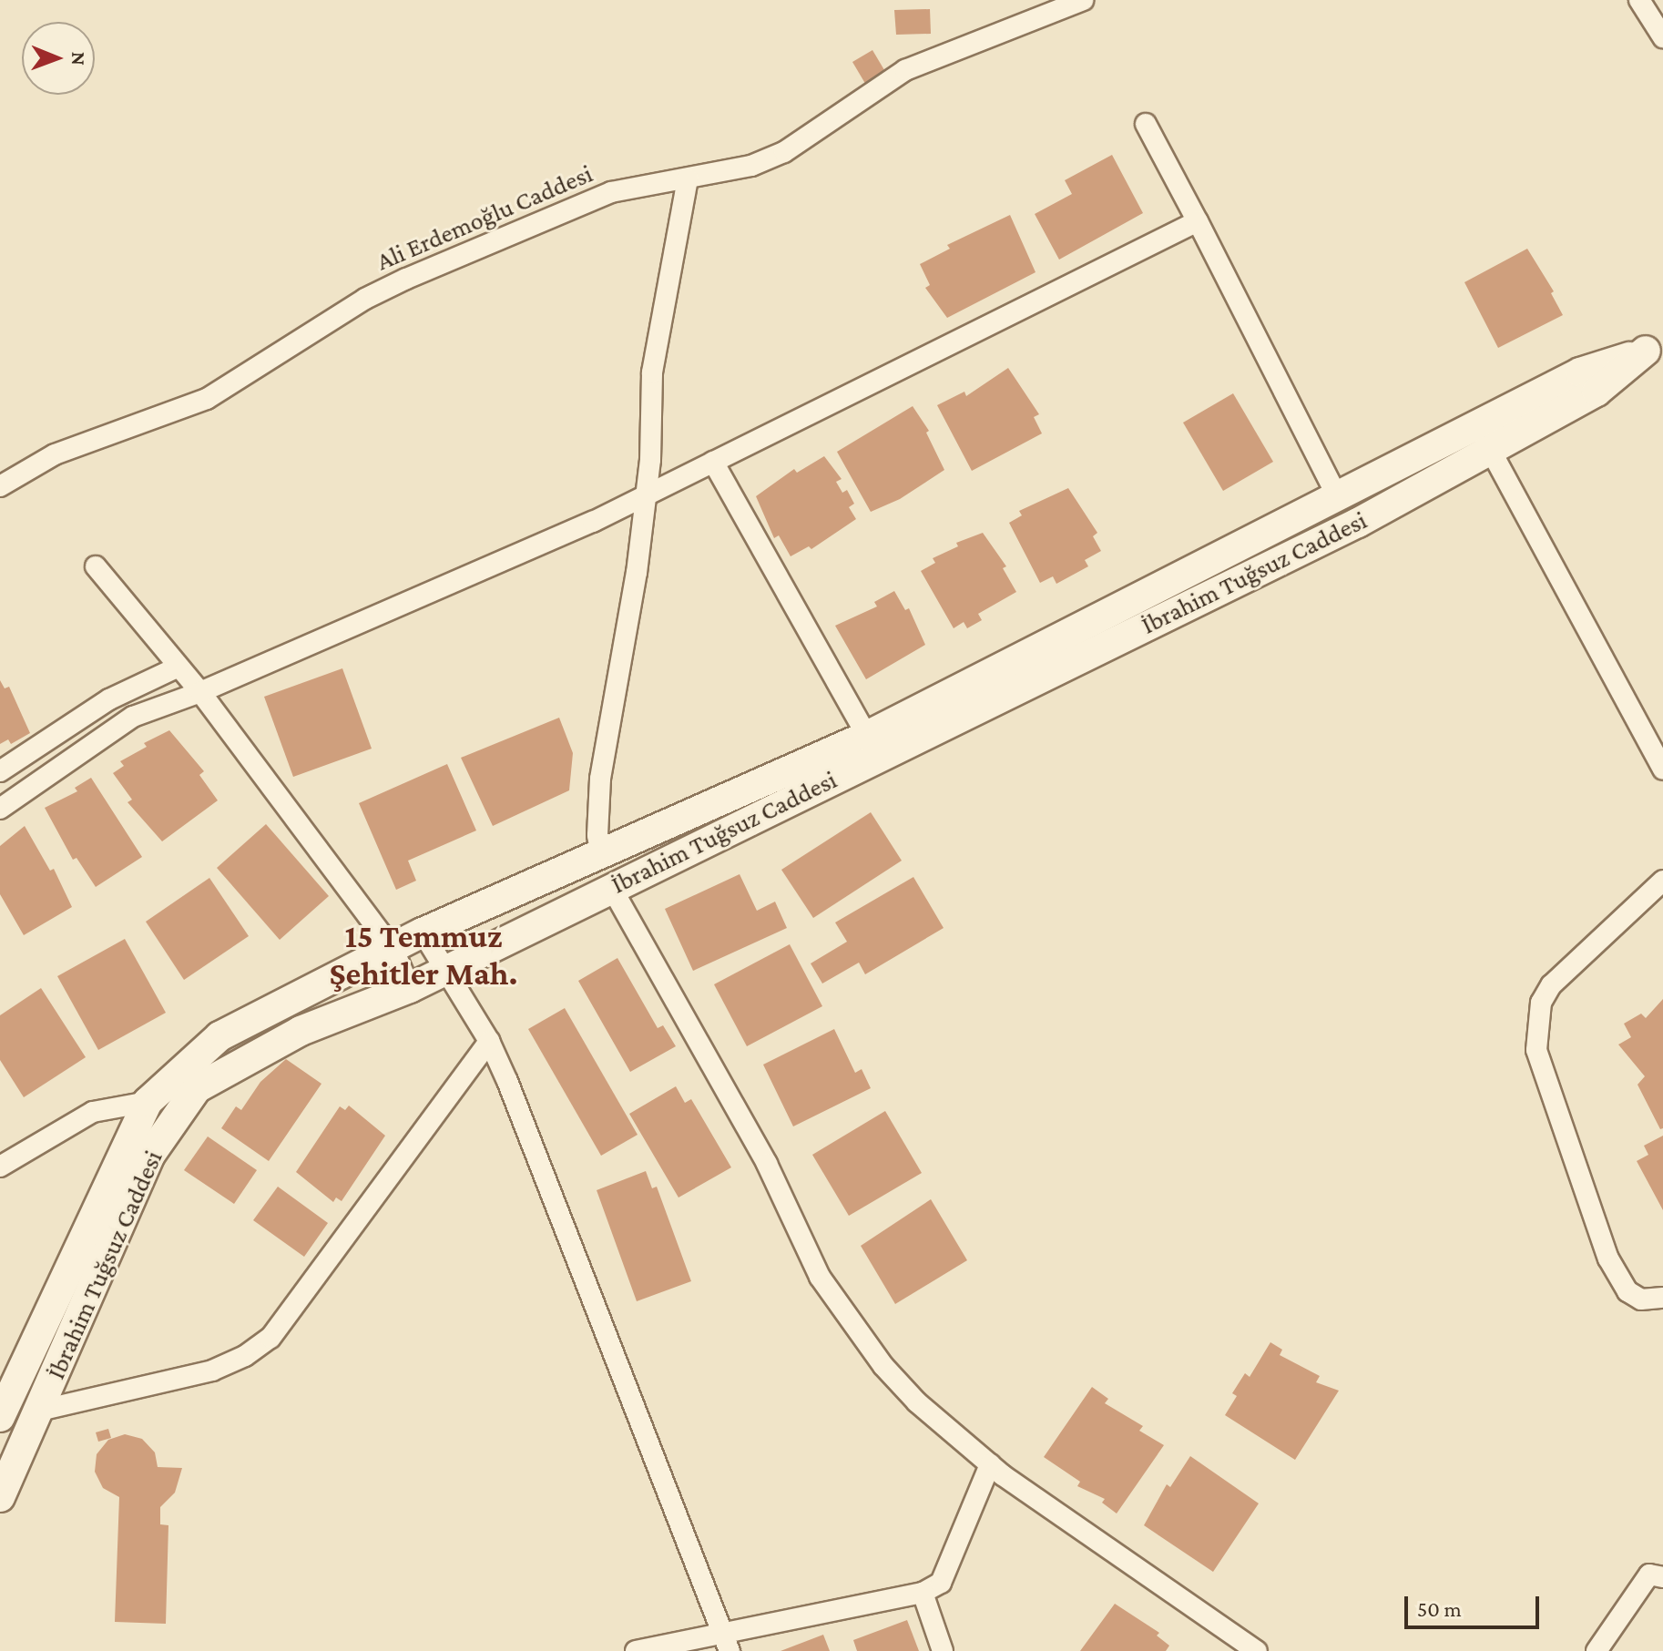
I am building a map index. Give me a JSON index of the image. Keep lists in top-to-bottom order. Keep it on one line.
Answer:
{"streets":{"street":["Ali Erdemoğlu Caddesi","İbrahim Tuğsuz Caddesi"]},"districts":["15 Temmuz Şehitler Mah."],"scale_bar":"50 m","north":"right"}
